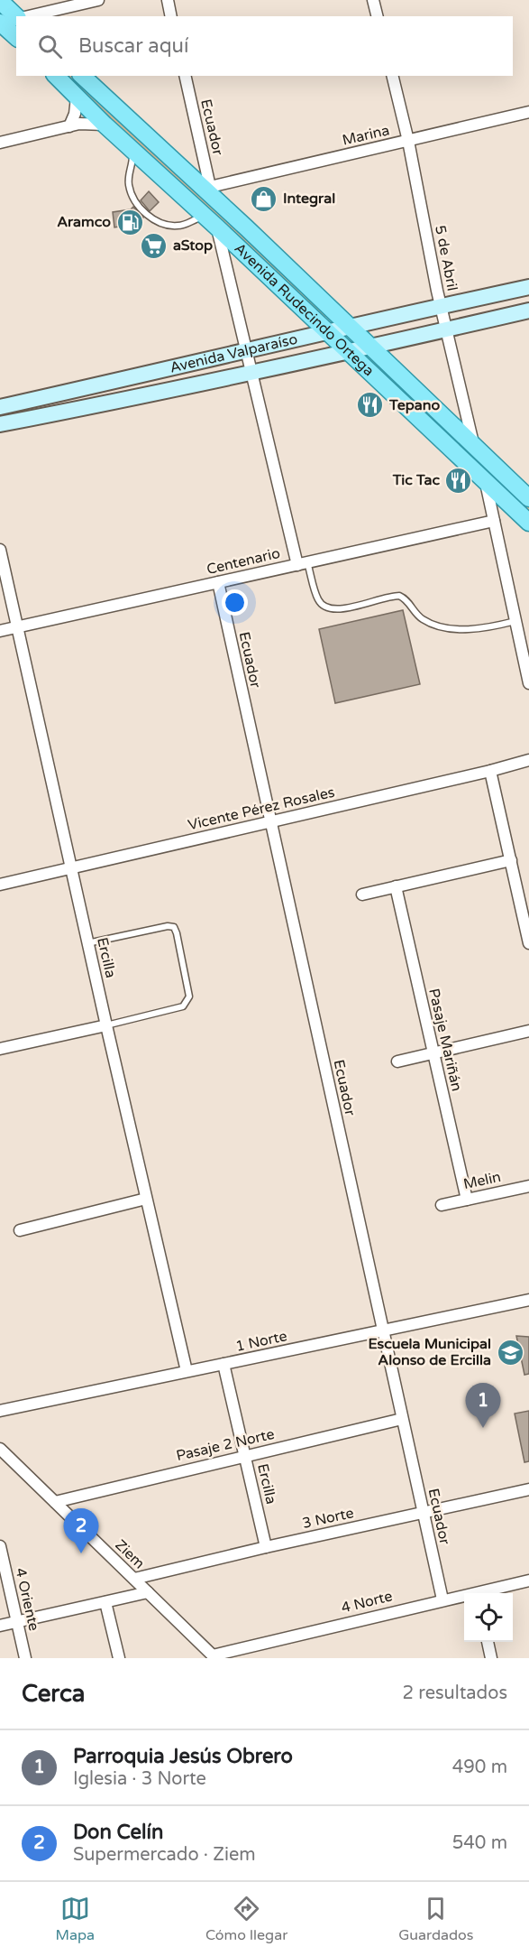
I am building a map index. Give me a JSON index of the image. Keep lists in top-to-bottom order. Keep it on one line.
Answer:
{"streets":{"main road":["Avenida Rudecindo Ortega","Avenida Valparaíso"],"street":["Ecuador","Marina","5 de Abril","Centenario","Vicente Pérez Rosales","Ercilla","Pasaje Mariñán","Melin","1 Norte","Pasaje 2 Norte","3 Norte","Ziem","4 Oriente","4 Norte"]},"crossings":[["Ecuador","Marina"],["Ecuador","Avenida Rudecindo Ortega"],["Ecuador","Centenario"],["Ecuador","Vicente Pérez Rosales"],["Ecuador","1 Norte"],["Ecuador","Pasaje 2 Norte"],["Ecuador","3 Norte"],["Ecuador","4 Norte"],["Marina","5 de Abril"],["Marina","Avenida Rudecindo Ortega"],["5 de Abril","Avenida Rudecindo Ortega"],["5 de Abril","Avenida Valparaíso"],["Avenida Rudecindo Ortega","Avenida Valparaíso"],["Centenario","Ercilla"],["Vicente Pérez Rosales","Ercilla"],["Ercilla","1 Norte"],["Ercilla","Pasaje 2 Norte"],["Ercilla","3 Norte"],["Pasaje Mariñán","Melin"],["Pasaje 2 Norte","Ziem"],["3 Norte","Ziem"],["Ziem","4 Norte"]],"places":{"shop":["Integral"],"fuel station":["Aramco"],"supermarket":["aStop"],"restaurant":["Tepano","Tic Tac"],"school or university":["Escuela Municipal Alonso de Ercilla"]},"page":{"search":"Buscar aquí","pins":["1","2"],"heading":["Cerca","2 resultados"],"list":[{"mark":"1","name":"Parroquia Jesús Obrero","note":"Iglesia · 3 Norte","value":"490 m"},{"mark":"2","name":"Don Celín","note":"Supermercado · Ziem","value":"540 m"}],"nav":["Mapa","Cómo llegar","Guardados"]}}
